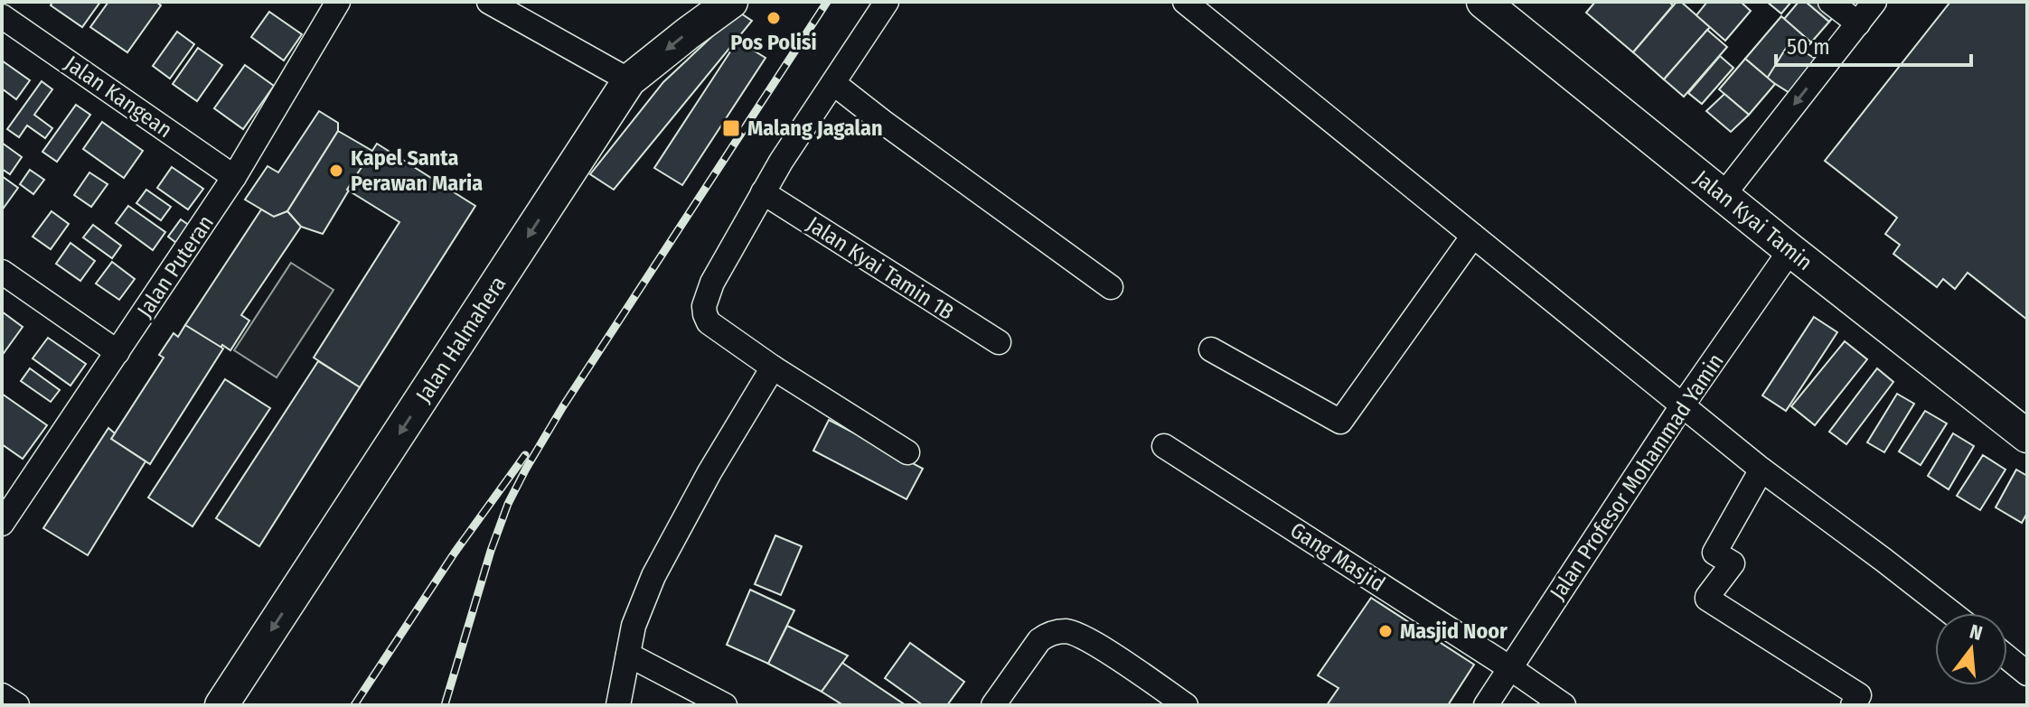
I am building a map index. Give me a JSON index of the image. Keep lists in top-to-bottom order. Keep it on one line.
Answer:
{"streets":{"street":["Jalan Kangean","Jalan Kyai Tamin","Jalan Puteran","Jalan Kyai Tamin 1B","Jalan Halmahera","Jalan Profesor Mohammad Yamin","Gang Masjid"]},"crossings":[["Jalan Kangean","Jalan Puteran"],["Jalan Kyai Tamin","Jalan Profesor Mohammad Yamin"],["Jalan Profesor Mohammad Yamin","Gang Masjid"]],"places":{"other":["Pos Polisi","Kapel Santa Perawan Maria","Masjid Noor"],"transit":["Malang Jagalan"]},"scale_bar":"50 m","north":"top"}
